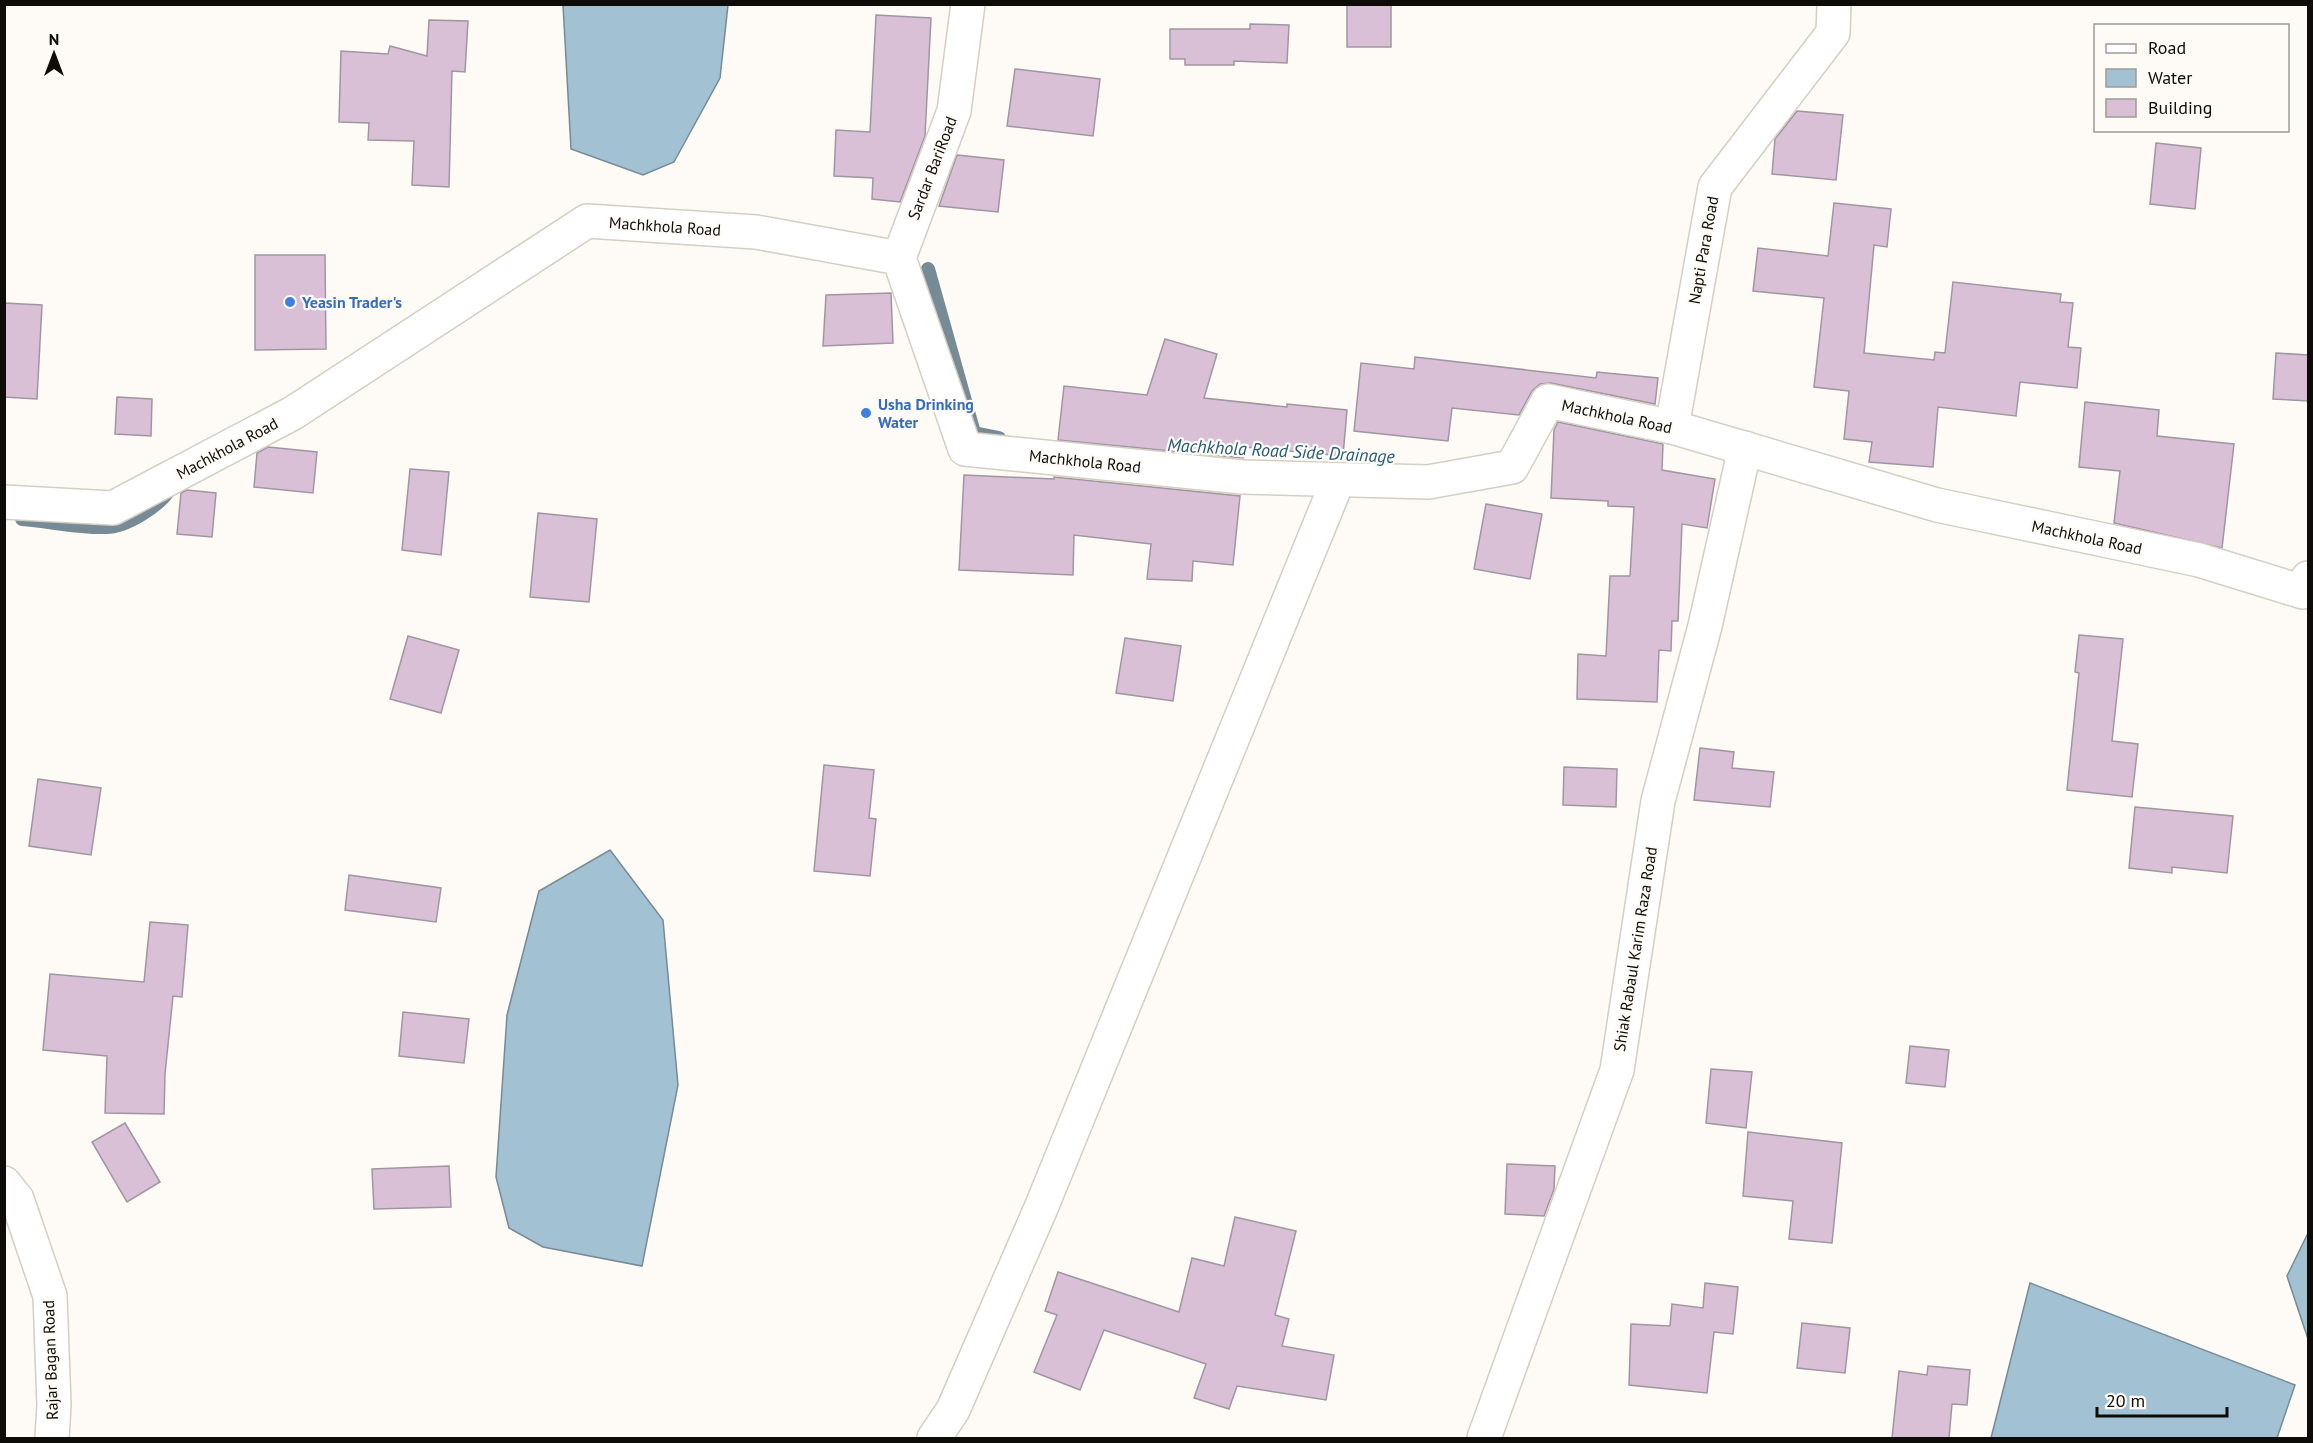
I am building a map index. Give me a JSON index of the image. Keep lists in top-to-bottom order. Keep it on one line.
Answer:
{"streets":{"street":["Sardar BariRoad","Machkhola Road","Napti Para Road","Shiak Rabaul Karim Raza Road","Rajar Bagan Road"]},"crossings":[["Sardar BariRoad","Machkhola Road"],["Machkhola Road","Napti Para Road"],["Machkhola Road","Shiak Rabaul Karim Raza Road"]],"water":["Machkhola Road Side Drainage"],"places":["Yeasin Trader's","Usha Drinking Water"],"legend":["Road","Water","Building"],"scale_bar":"20 m","north":"top"}
